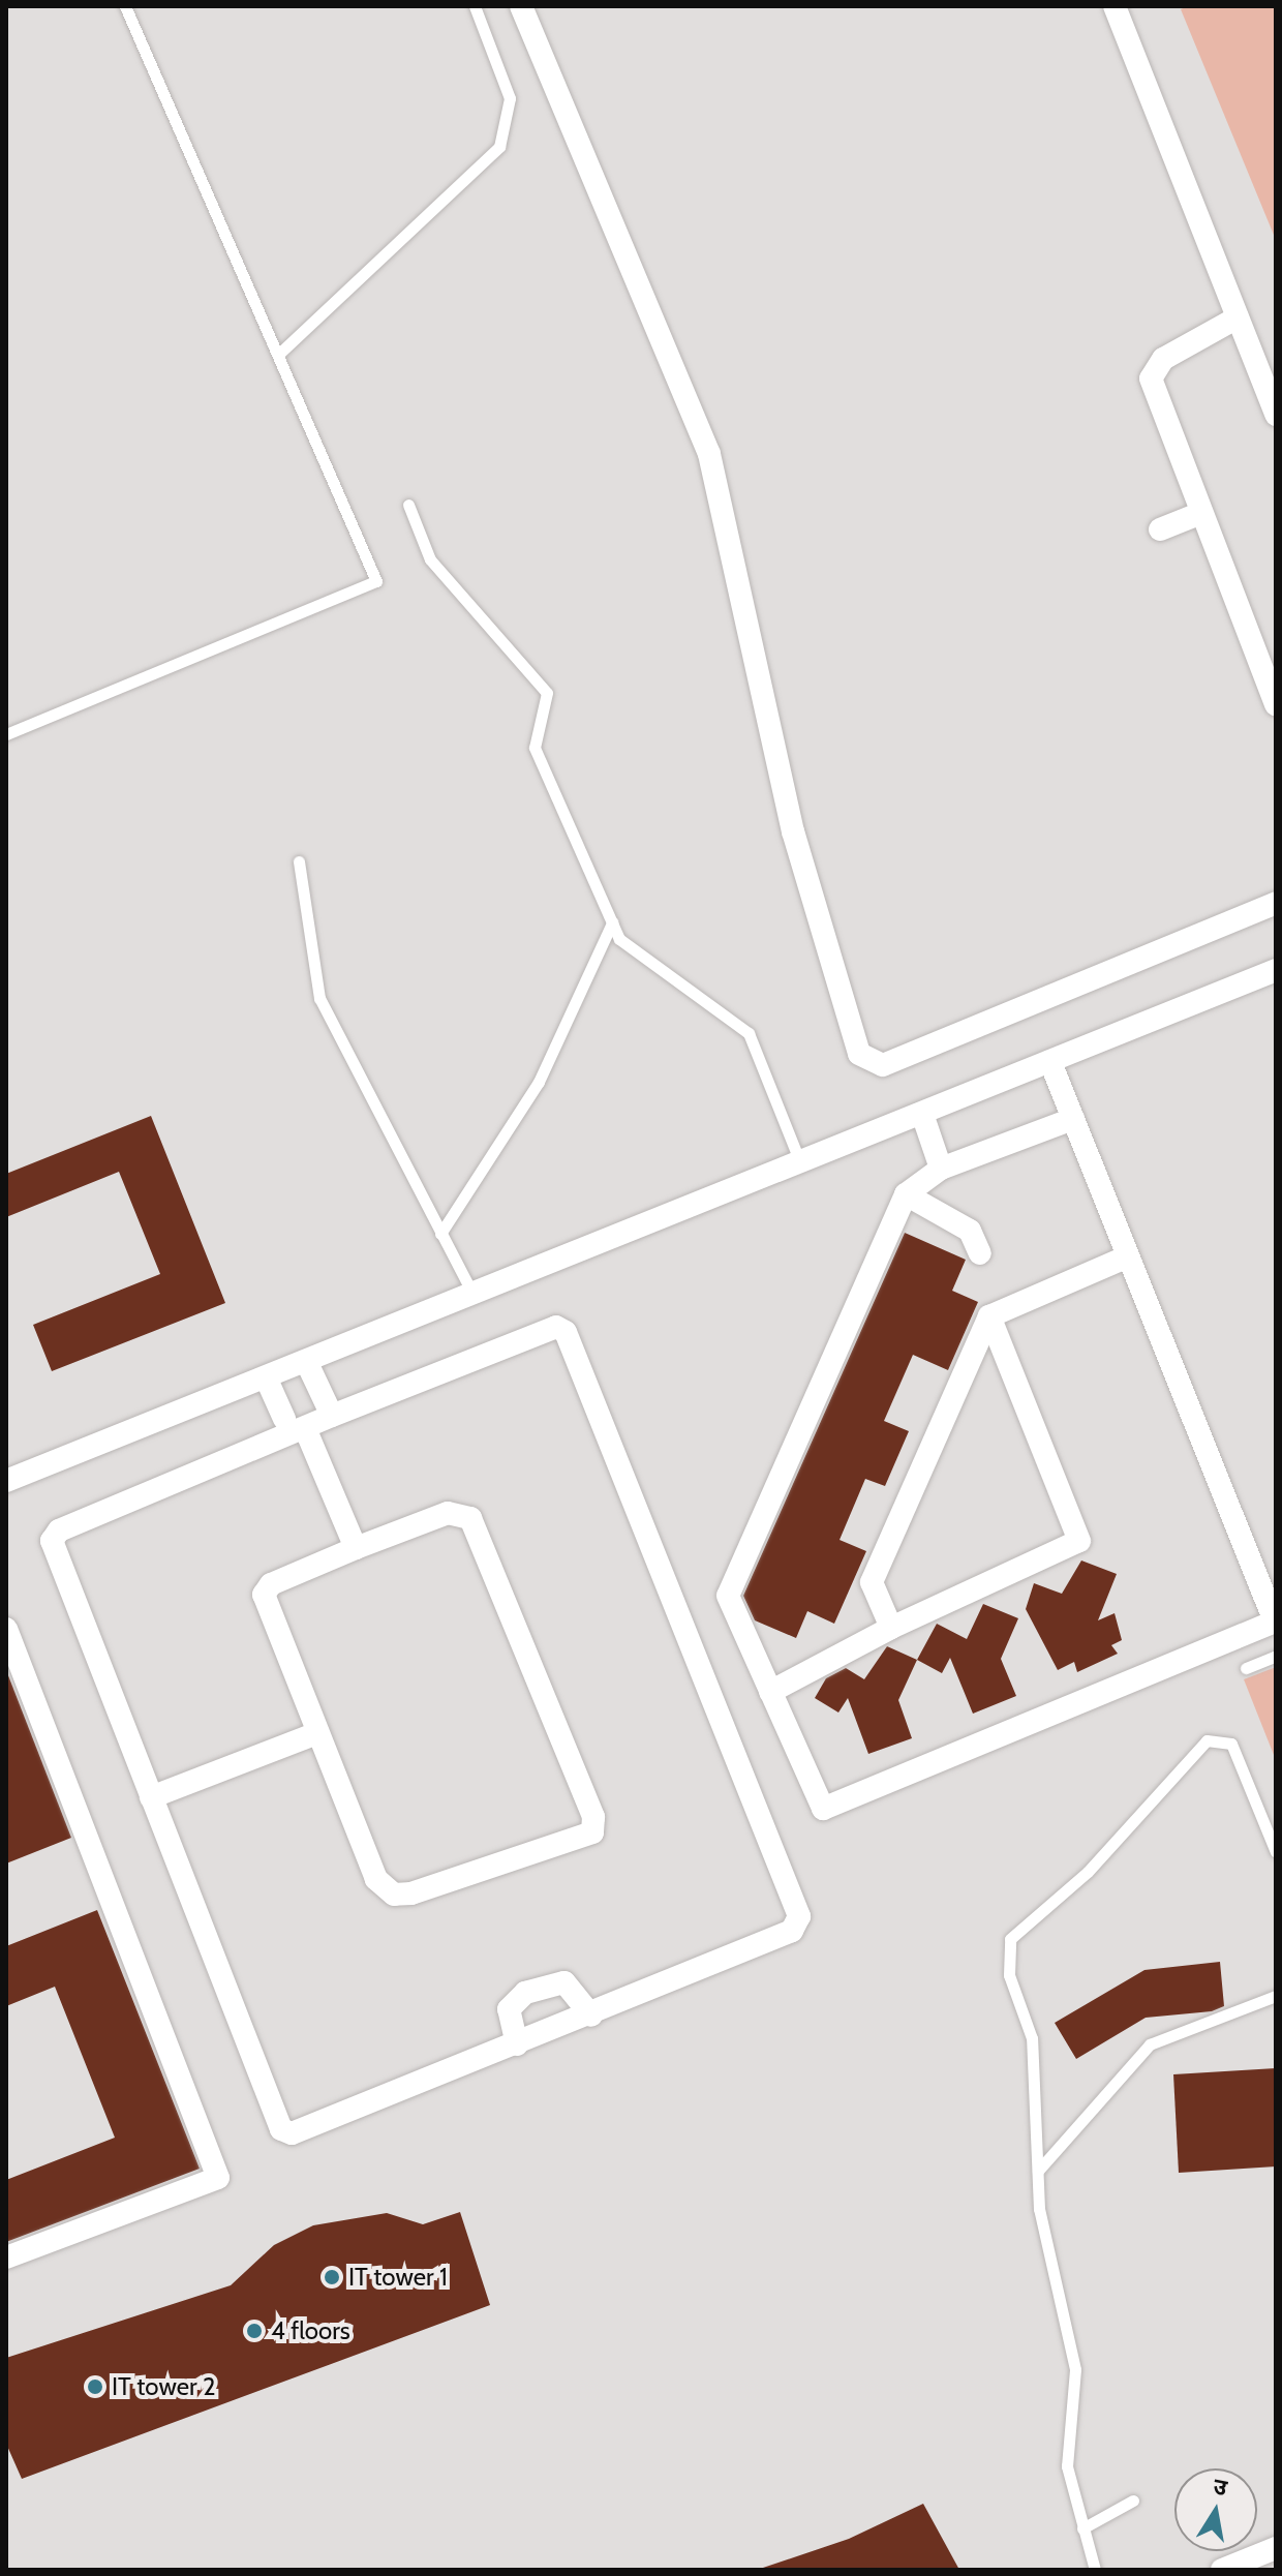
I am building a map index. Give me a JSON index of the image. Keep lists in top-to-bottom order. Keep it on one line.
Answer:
{"places":["IT tower 1","4 floors","IT tower 2"],"north":"top"}
